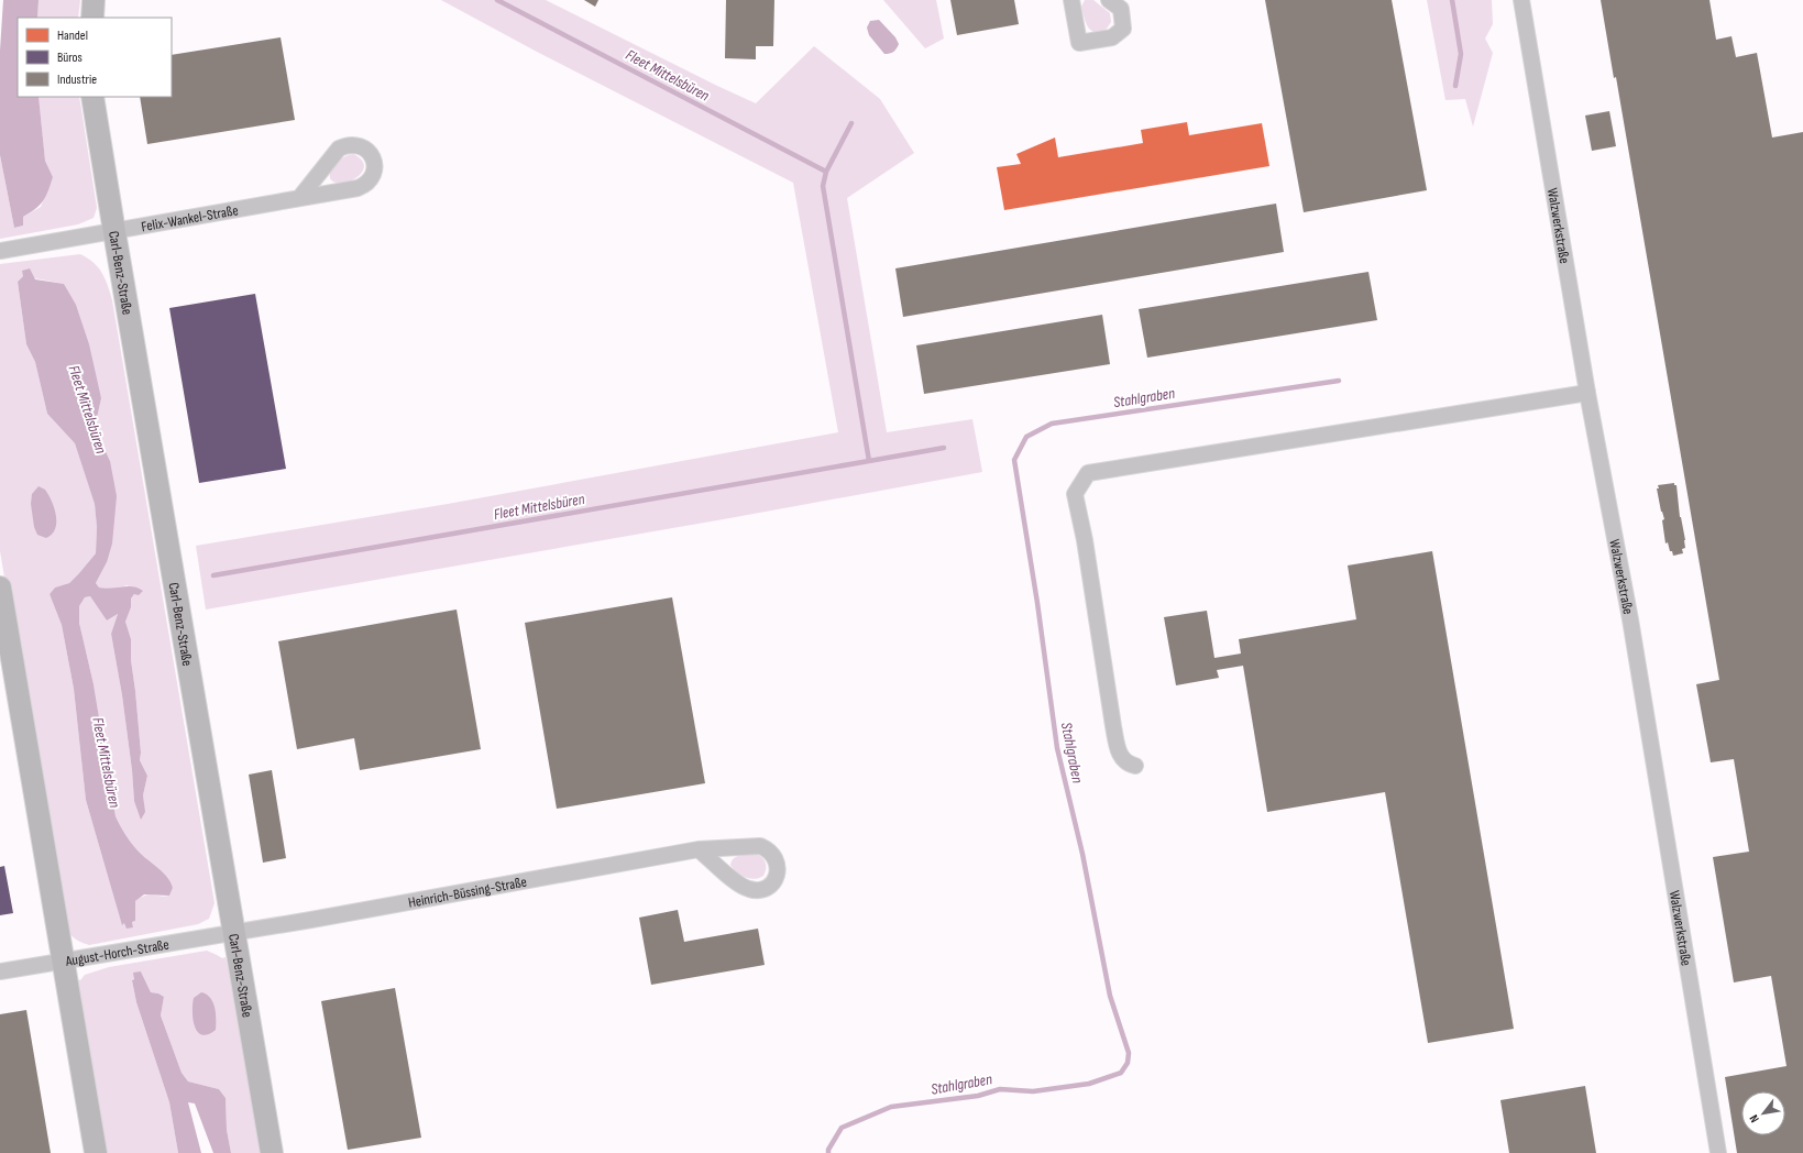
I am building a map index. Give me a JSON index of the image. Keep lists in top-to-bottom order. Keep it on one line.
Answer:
{"streets":{"street":["Felix-Wankel-Straße","Walzwerkstraße","Carl-Benz-Straße","Heinrich-Büssing-Straße","August-Horch-Straße"]},"crossings":[["Felix-Wankel-Straße","Carl-Benz-Straße"],["Carl-Benz-Straße","Heinrich-Büssing-Straße"],["Carl-Benz-Straße","August-Horch-Straße"],["Heinrich-Büssing-Straße","August-Horch-Straße"]],"water":["Fleet Mittelsbüren","Stahlgraben"],"legend":["Handel","Büros","Industrie"],"north":"bottom left"}
